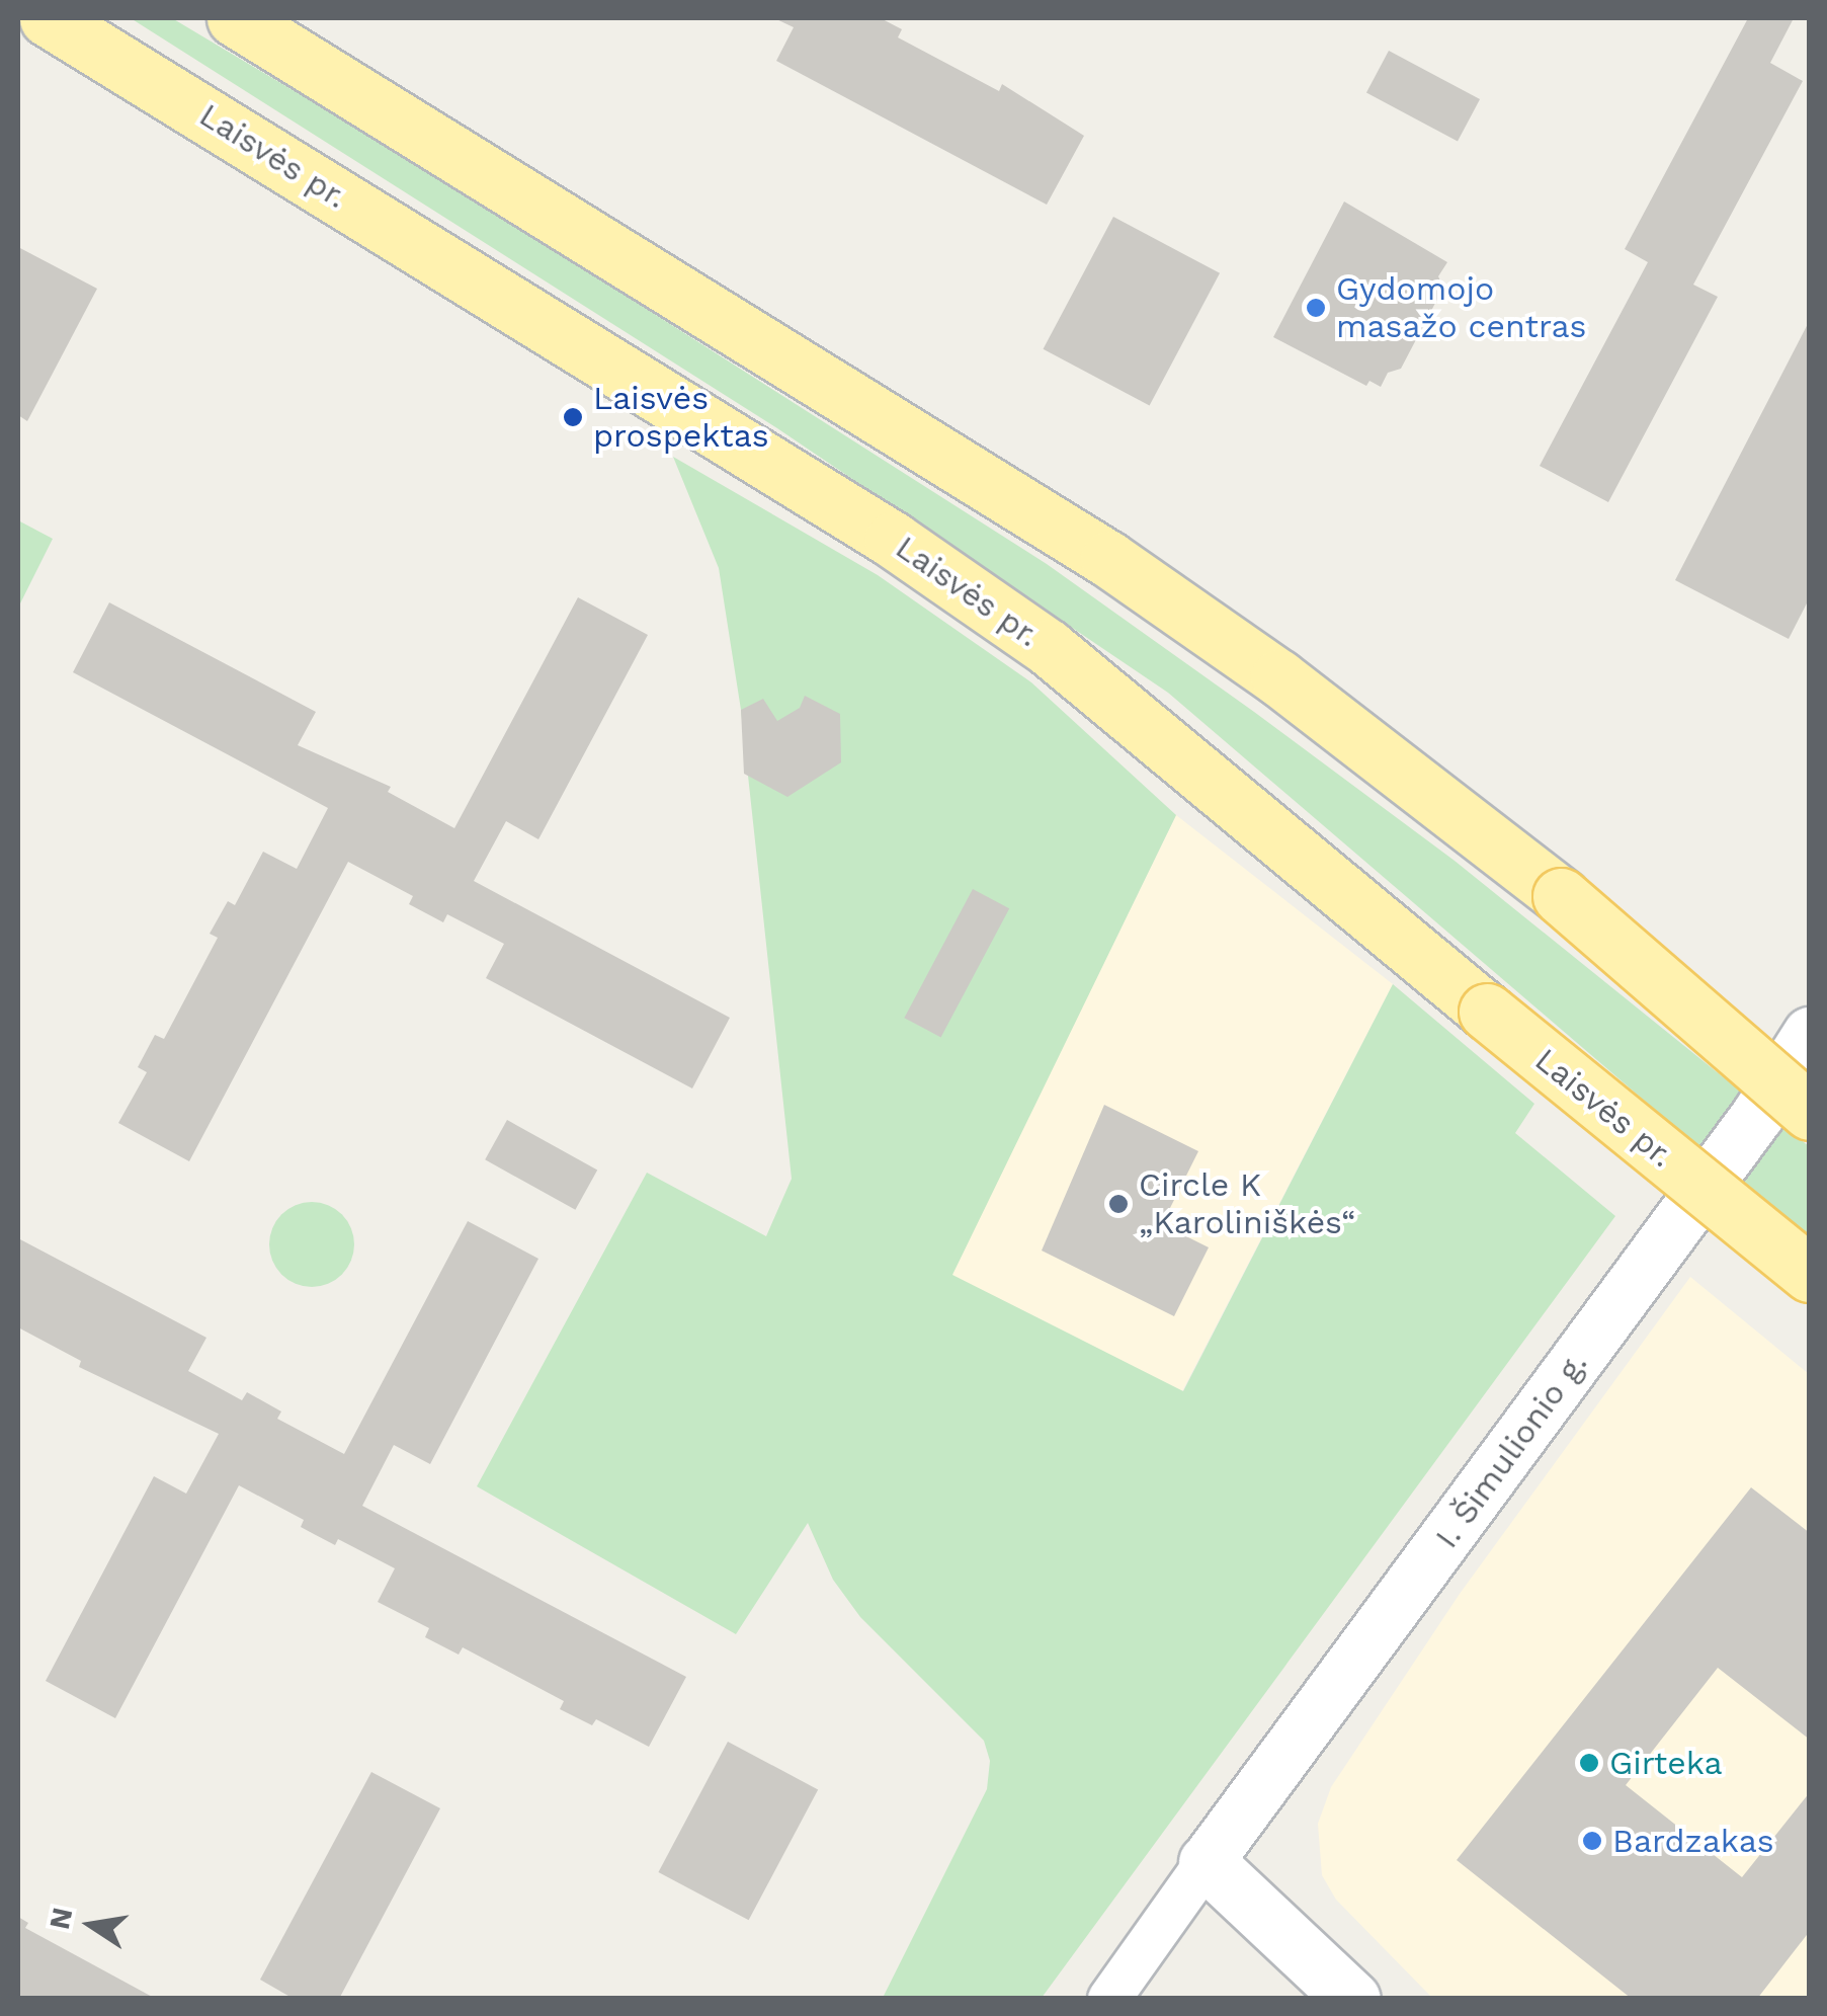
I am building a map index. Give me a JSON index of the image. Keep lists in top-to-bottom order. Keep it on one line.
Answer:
{"streets":{"main road":["Laisvės pr."],"street":["I. Šimulionio g."]},"places":["Gydomojo masažo centras","Laisvės prospektas","Circle K „Karoliniškės“","Girteka","Bardzakas"],"north":"left"}
